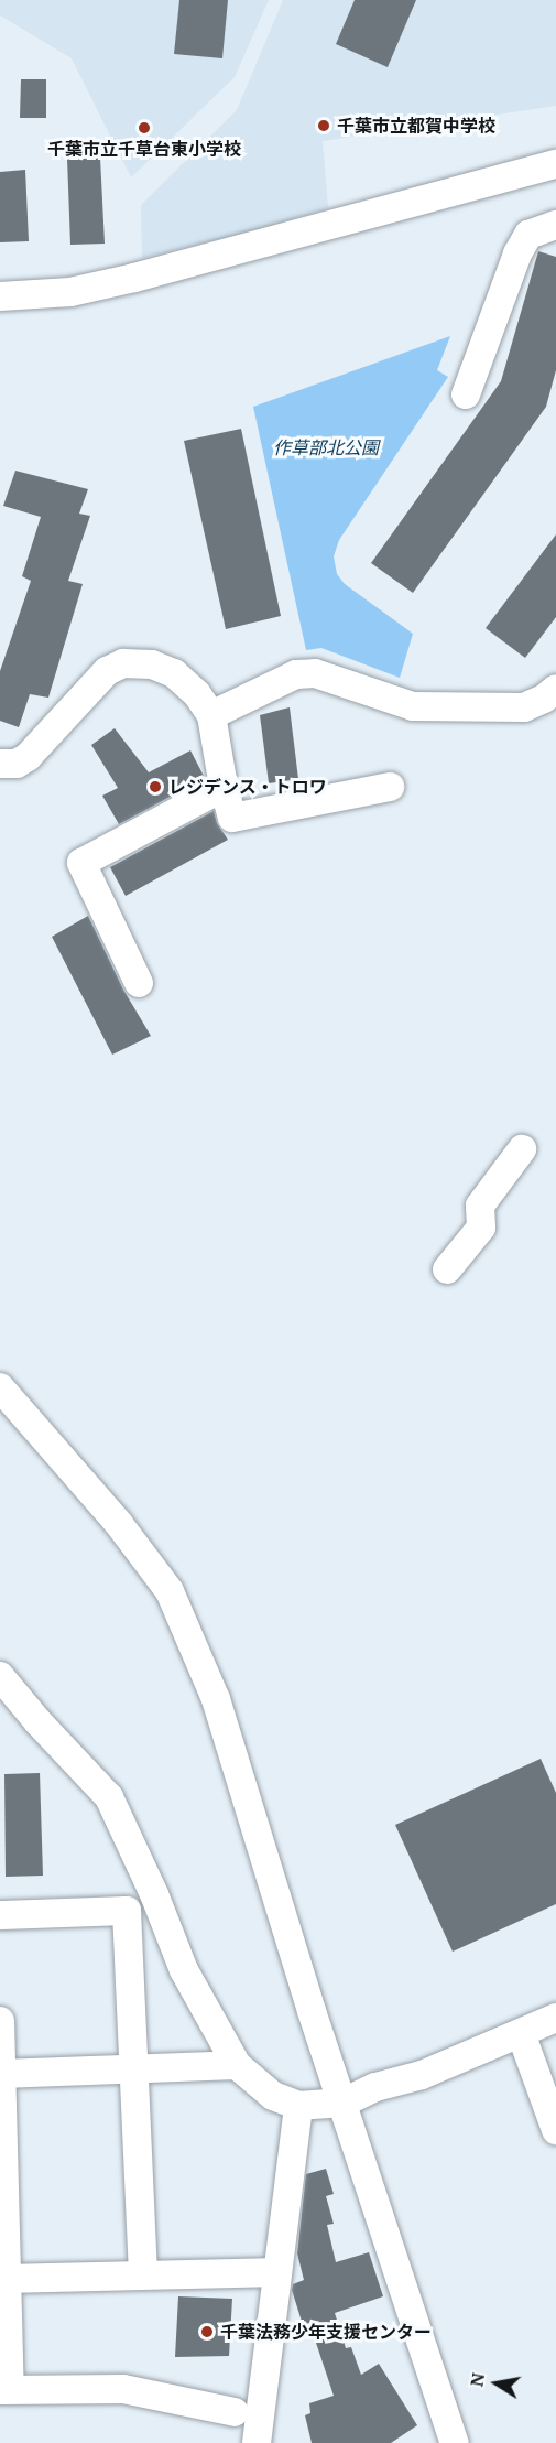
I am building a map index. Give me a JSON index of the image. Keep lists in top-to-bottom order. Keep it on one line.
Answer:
{"parks":["作草部北公園"],"places":["千葉市立都賀中学校","千葉市立千草台東小学校","レジデンス・トロワ","千葉法務少年支援センター"],"north":"left"}
